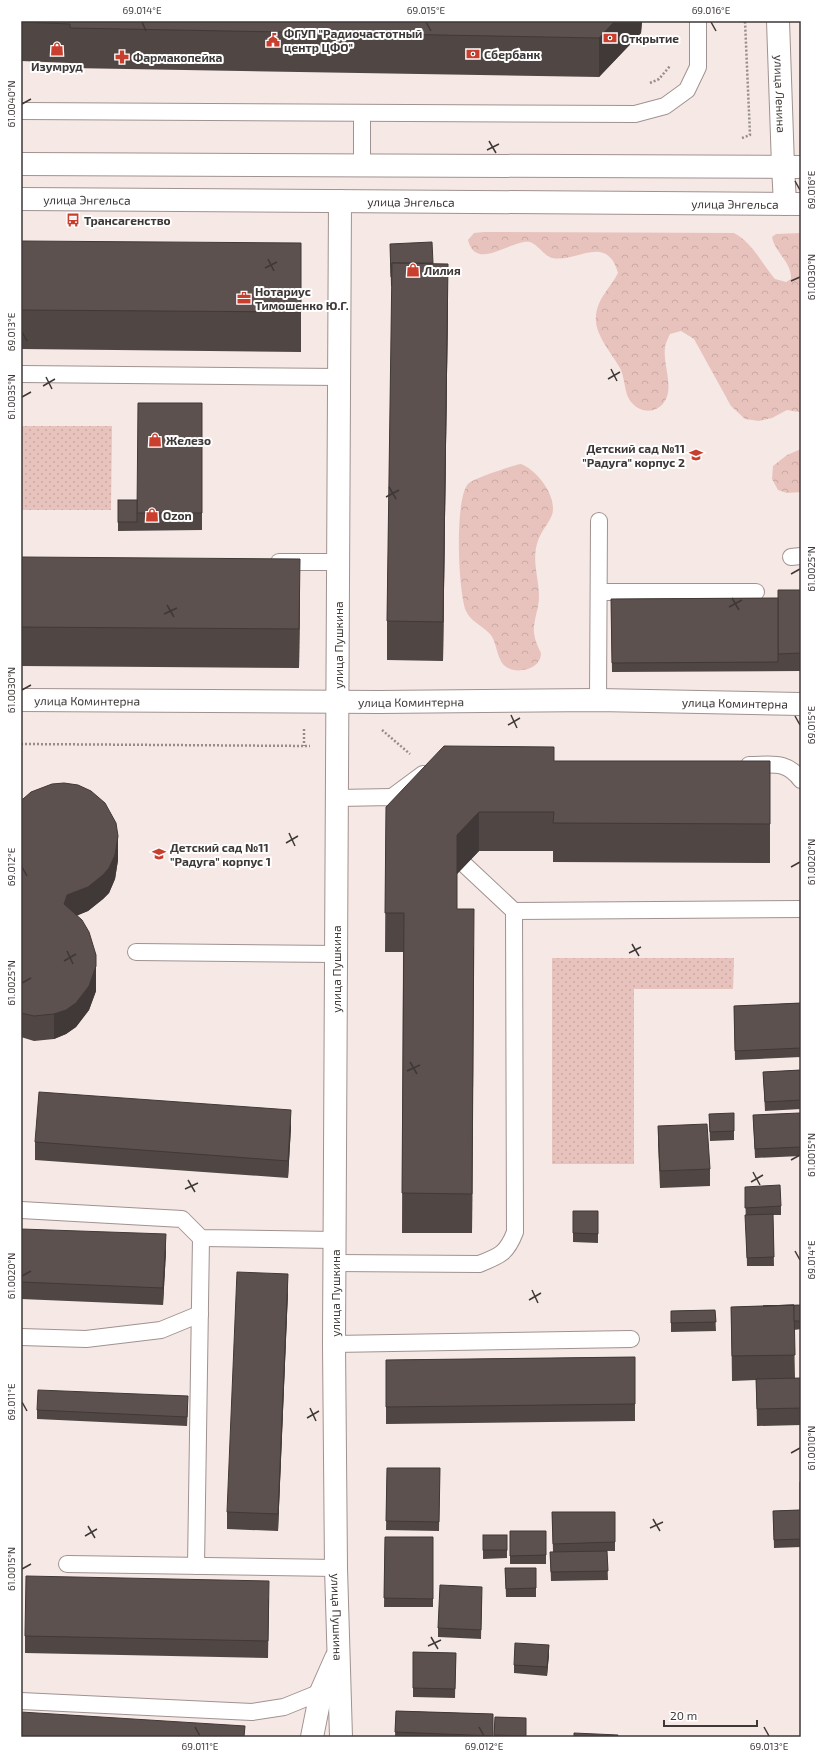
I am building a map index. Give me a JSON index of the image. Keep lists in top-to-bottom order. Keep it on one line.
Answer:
{"streets":{"street":["улица Ленина","улица Энгельса","улица Пушкина","улица Коминтерна"]},"crossings":[["улица Ленина","улица Энгельса"],["улица Энгельса","улица Пушкина"],["улица Пушкина","улица Коминтерна"]],"places":{"bank":["Открытие","Сбербанк"],"public building":["ФГУП \"Радиочастотный центр ЦФО\""],"shop":["Изумруд","Лилия","Железо","Ozon"],"pharmacy":["Фармакопейка"],"bus stop":["Трансагенство"],"office":["Нотариус Тимошенко Ю.Г."],"school or university":["Детский сад №11 \"Радуга\" корпус 2","Детский сад №11 \"Радуга\" корпус 1"]},"scale_bar":"20 m","coordinates":["69.014°E","69.015°E","69.016°E","61.0040°N","61.0030°N","69.013°E","61.0035°N","61.0025°N","61.0020°N","69.012°E","61.0015°N","69.011°E","61.0010°N"]}
